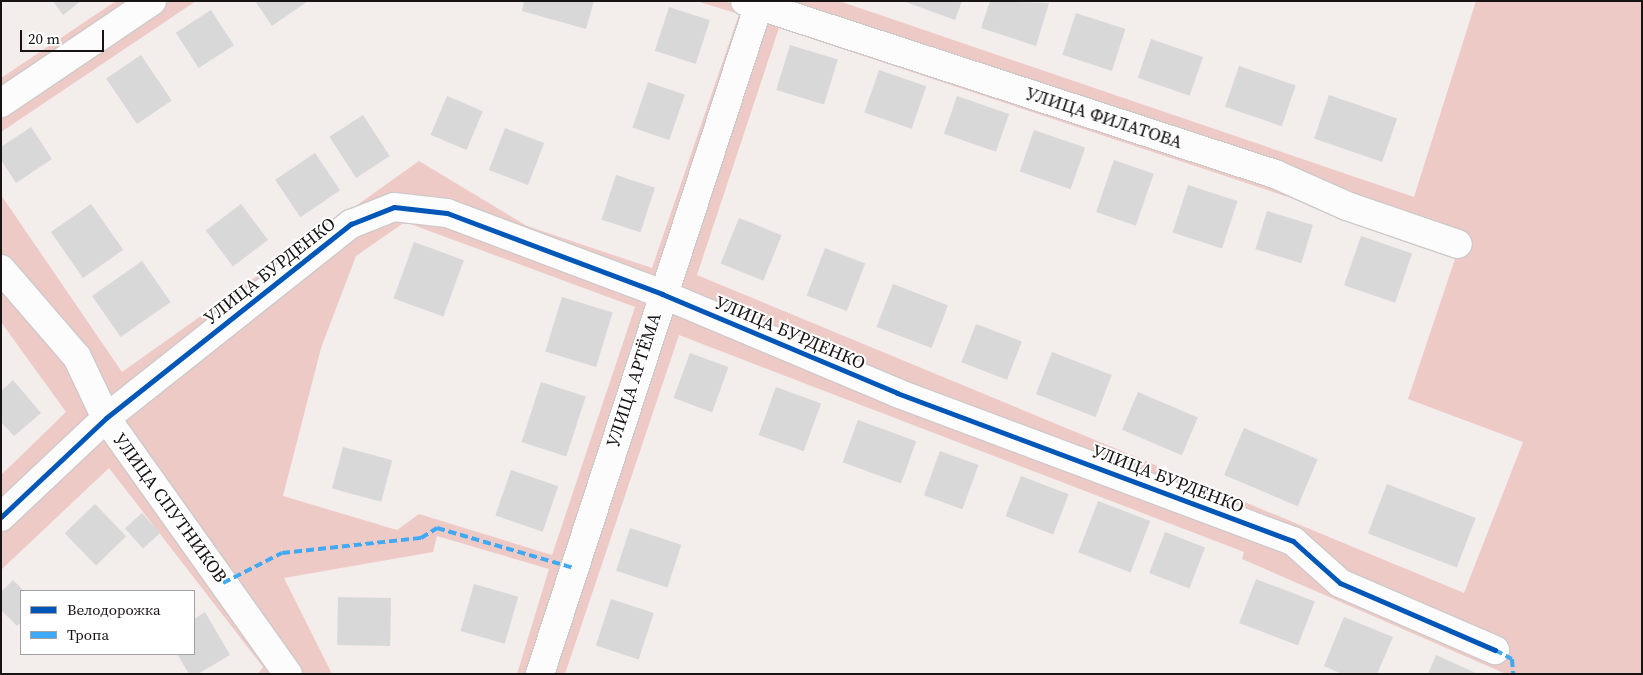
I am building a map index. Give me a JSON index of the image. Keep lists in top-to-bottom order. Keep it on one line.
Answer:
{"streets":{"street":["УЛИЦА ФИЛАТОВА","УЛИЦА БУРДЕНКО","УЛИЦА АРТЁМА","УЛИЦА СПУТНИКОВ"]},"crossings":[["УЛИЦА ФИЛАТОВА","УЛИЦА АРТЁМА"],["УЛИЦА БУРДЕНКО","УЛИЦА АРТЁМА"],["УЛИЦА БУРДЕНКО","УЛИЦА СПУТНИКОВ"]],"legend":["Велодорожка","Тропа"],"scale_bar":"20 m"}
